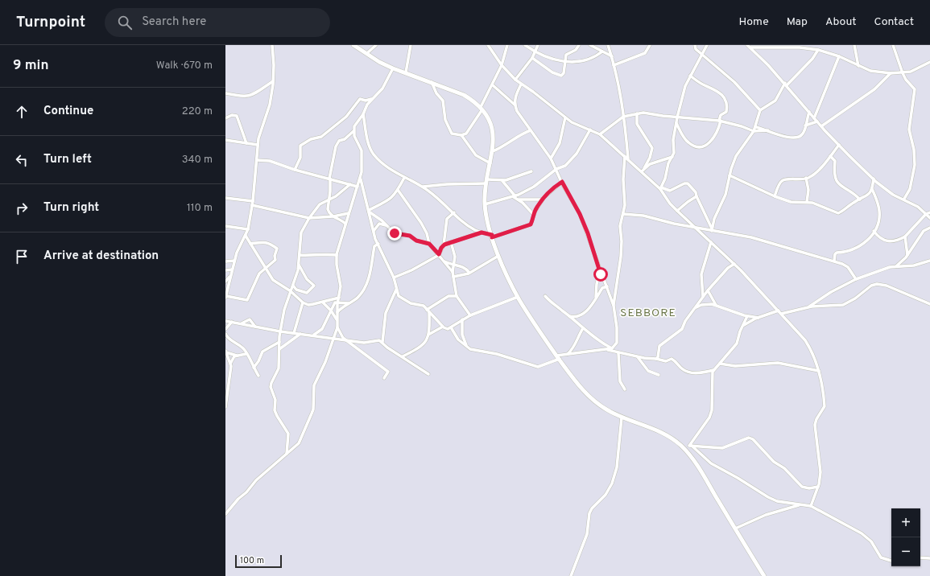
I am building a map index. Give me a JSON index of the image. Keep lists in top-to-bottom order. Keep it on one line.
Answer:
{"districts":["SEBBORE"],"scale_bar":"100 m","page":{"header":"Turnpoint","search":"Search here","nav":["Home","Map","About","Contact"],"heading":["9 min","Walk · 670 m"],"list":[["Continue","220 m"],["Turn left","340 m"],["Turn right","110 m"],"Arrive at destination"],"map_buttons":["+","−"],"scale":"100 m"}}
